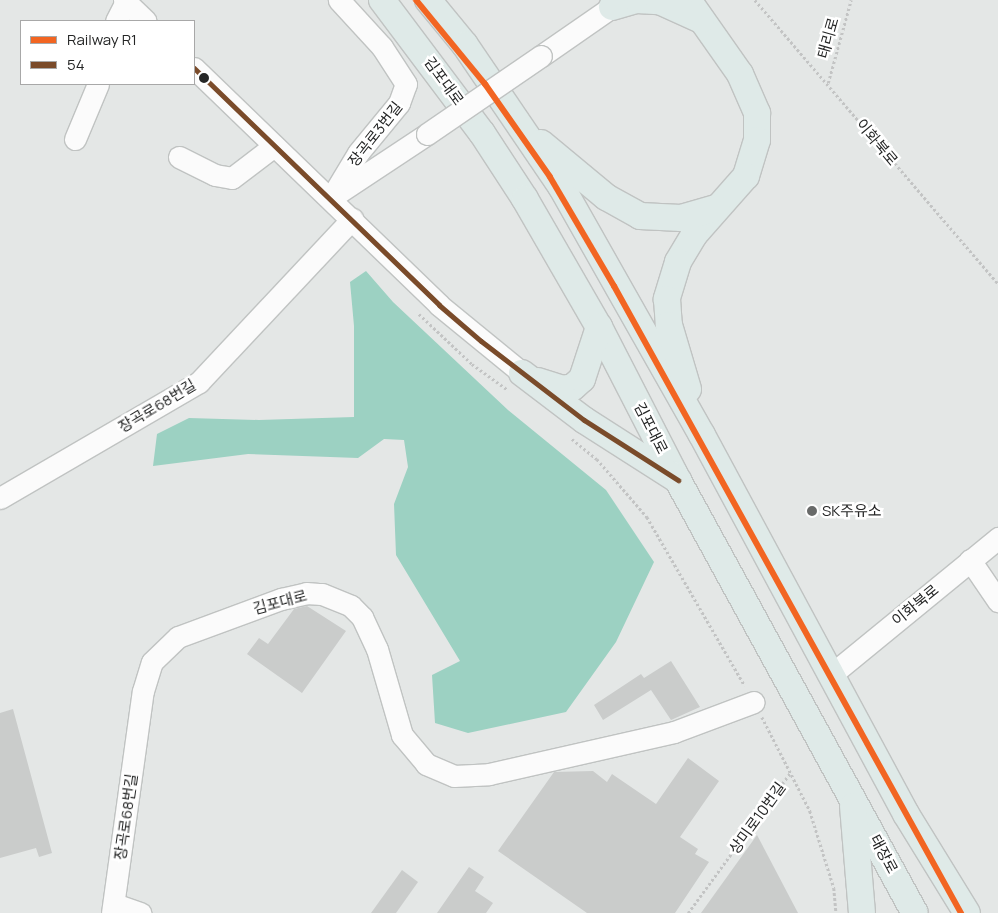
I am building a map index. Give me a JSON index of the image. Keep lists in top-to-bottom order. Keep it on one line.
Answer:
{"streets":{"main road":["김포대로","태장로"],"street":["장곡로3번길","이화북로","장곡로68번길"],"path":["태리로","상미로10번길"]},"crossings":[["태리로","이화북로"],["김포대로","장곡로68번길"],["김포대로","태장로"]],"places":["SK주유소"],"lines":["rail line R1","transit line 54"],"legend":["Railway R1","54"]}
